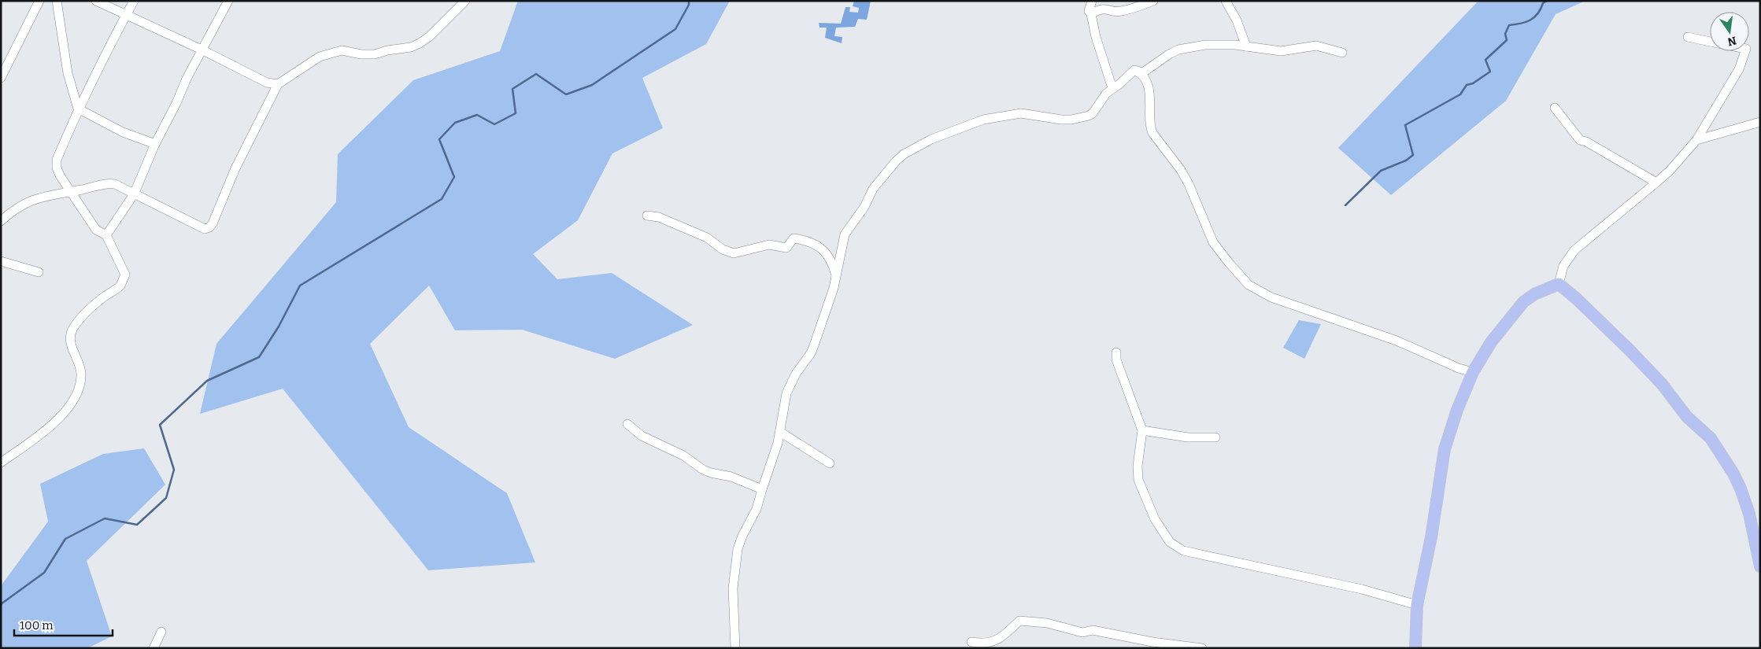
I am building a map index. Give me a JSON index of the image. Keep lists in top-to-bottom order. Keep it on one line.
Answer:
{"scale_bar":"100 m","north":"bottom"}
